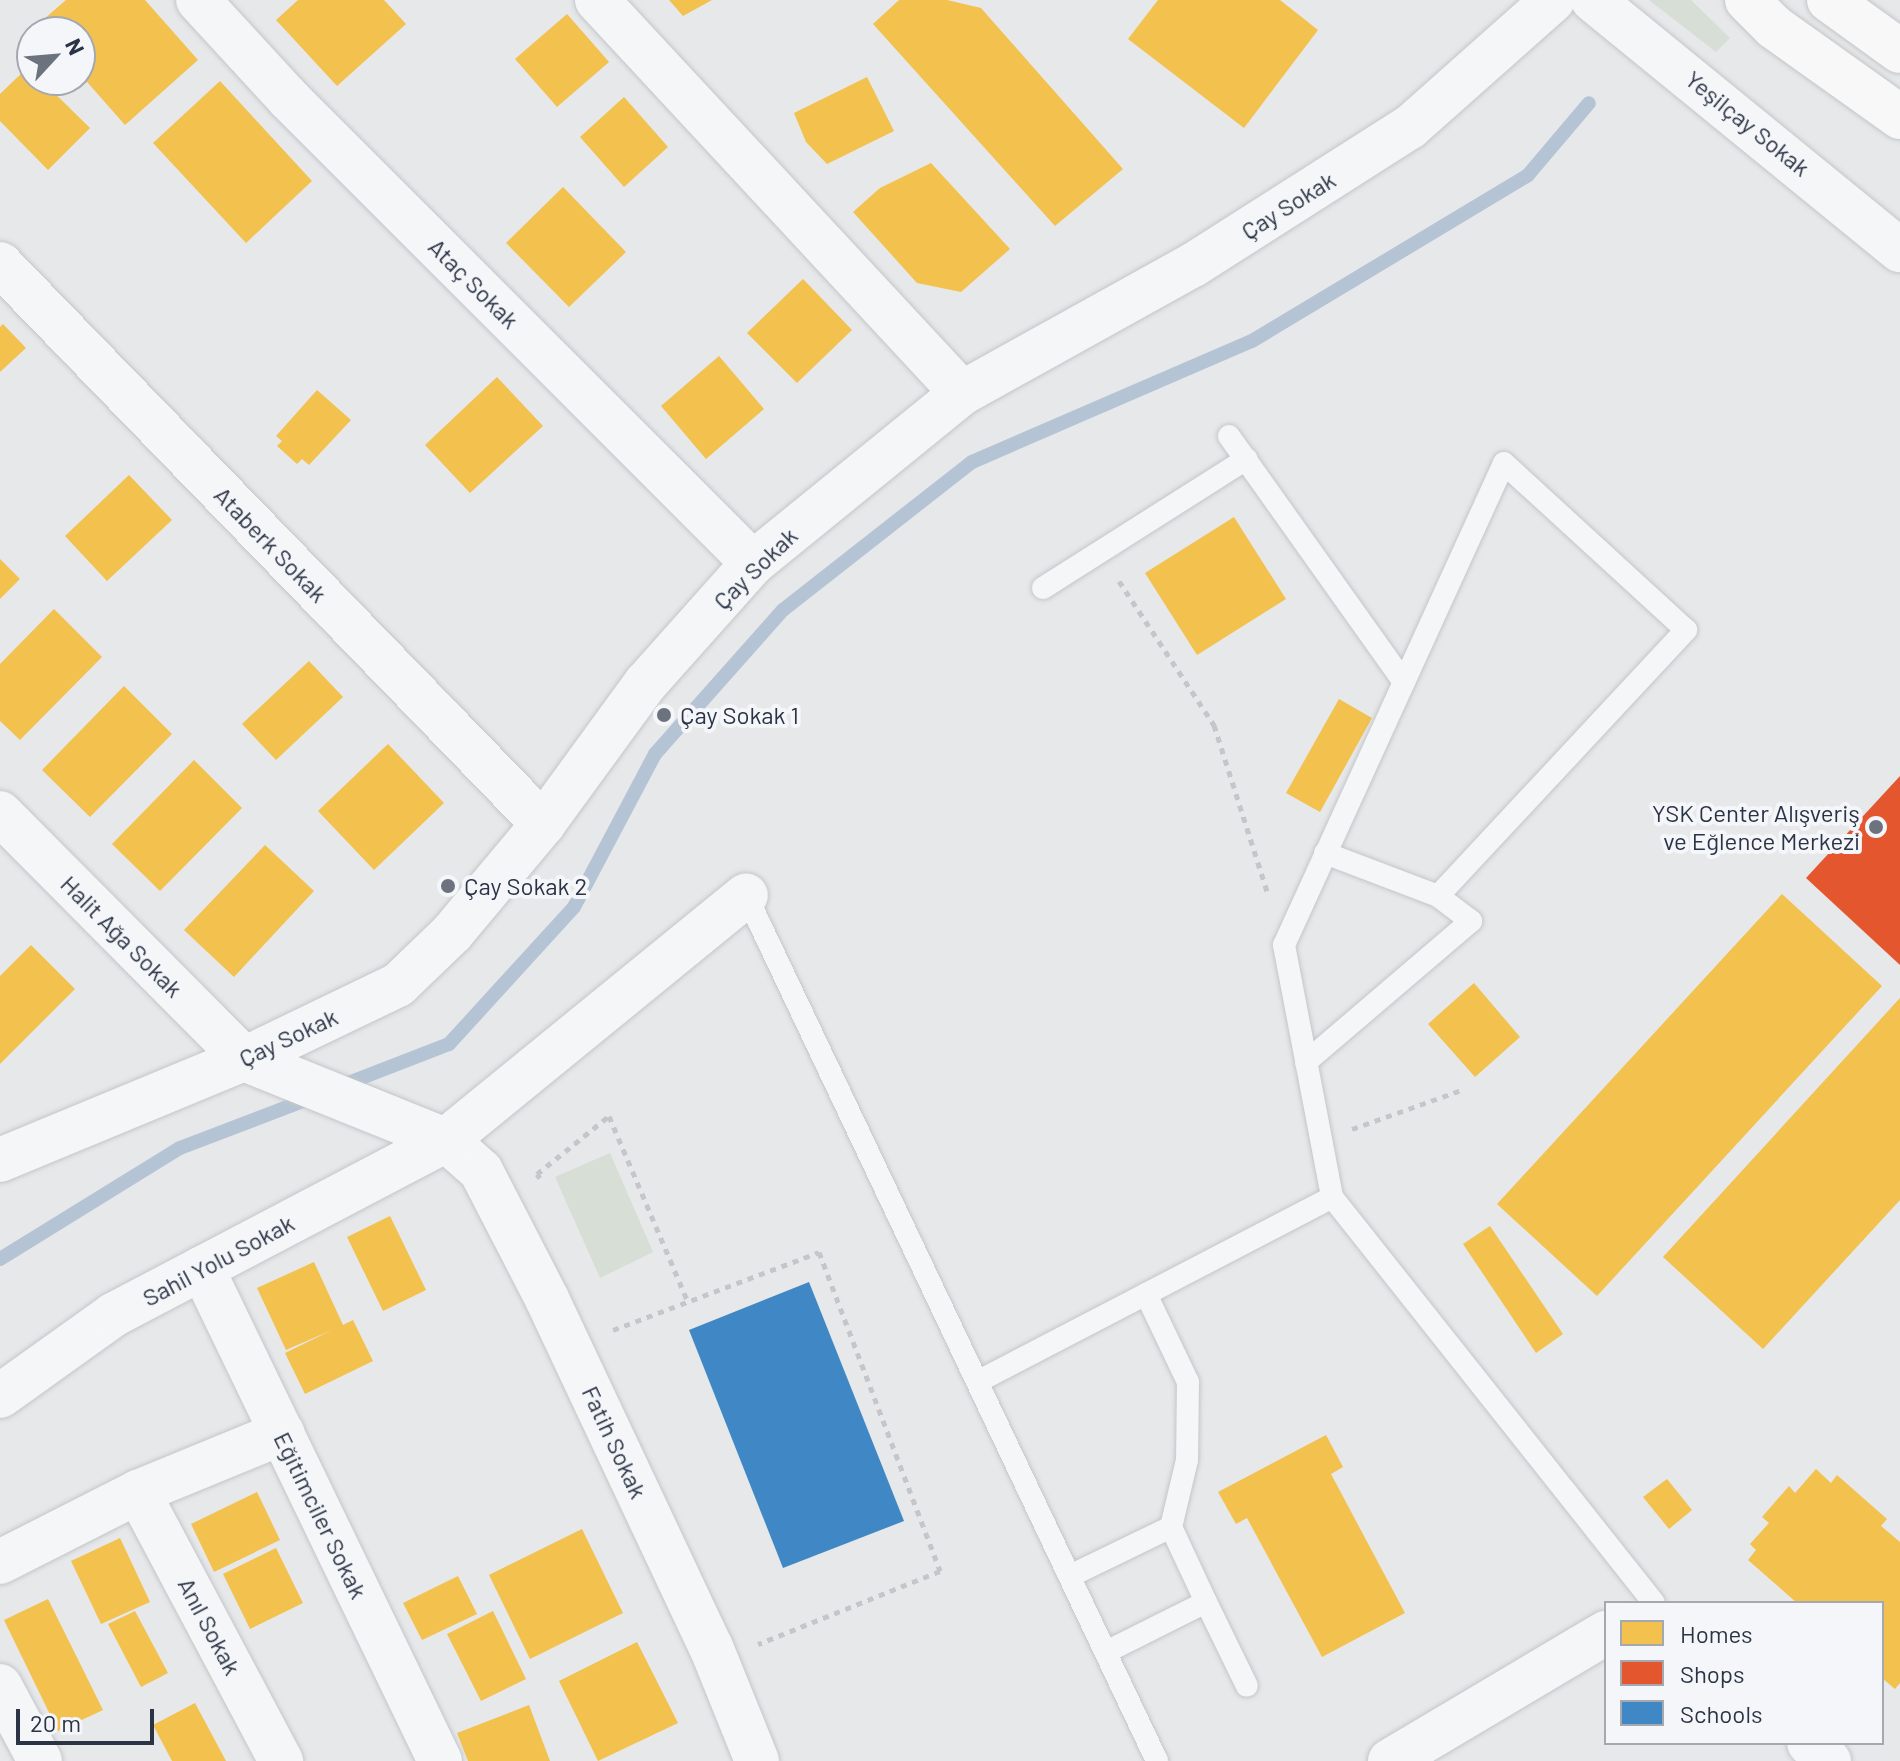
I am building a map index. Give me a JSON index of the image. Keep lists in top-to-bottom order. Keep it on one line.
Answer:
{"streets":{"street":["Yeşilçay Sokak","Çay Sokak","Ataç Sokak","Ataberk Sokak","Halit Ağa Sokak","Sahil Yolu Sokak","Fatih Sokak","Eğitimciler Sokak","Anıl Sokak"]},"crossings":[["Çay Sokak","Ataç Sokak"],["Çay Sokak","Ataberk Sokak"],["Çay Sokak","Halit Ağa Sokak"],["Çay Sokak","Fatih Sokak"],["Halit Ağa Sokak","Fatih Sokak"],["Sahil Yolu Sokak","Fatih Sokak"],["Sahil Yolu Sokak","Eğitimciler Sokak"]],"places":["Çay Sokak 1","YSK Center Alışveriş ve Eğlence Merkezi","Çay Sokak 2"],"legend":["Homes","Shops","Schools"],"scale_bar":"20 m","north":"top right"}
